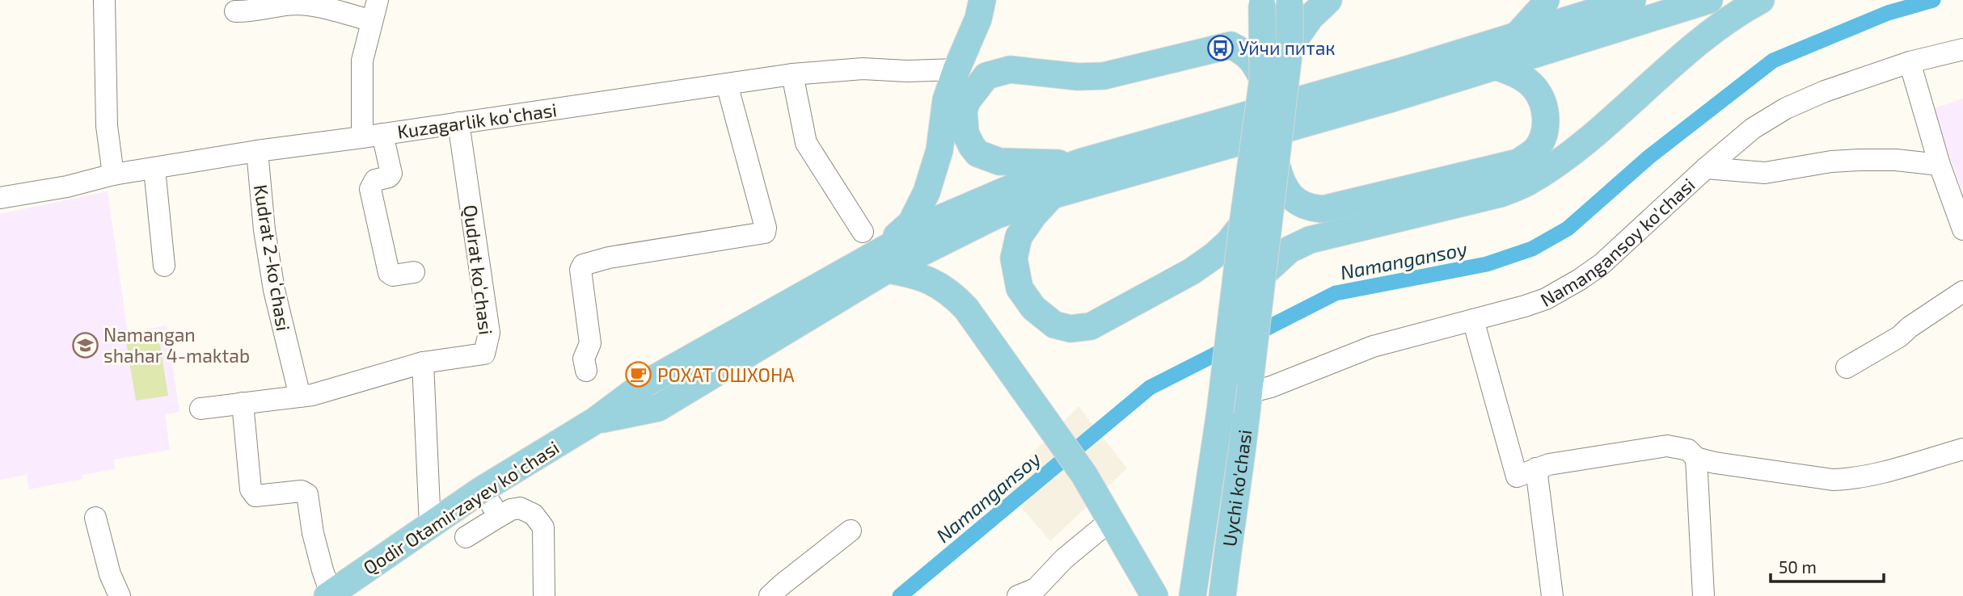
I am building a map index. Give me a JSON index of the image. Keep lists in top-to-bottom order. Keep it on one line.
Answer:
{"streets":{"main road":["Uychi ko'chasi","Qodir Otamirzayev koʻchasi"],"street":["Kuzagarlik koʻchasi","Namangansoy ko'chasi","Kudrat 2-koʻchasi","Qudrat koʻchasi"]},"crossings":[["Kuzagarlik koʻchasi","Kudrat 2-koʻchasi"],["Kuzagarlik koʻchasi","Qudrat koʻchasi"],["Namangansoy ko'chasi","Uychi ko'chasi"]],"water":["Namangansoy"],"places":{"bus stop":["Уйчи питак"],"school or university":["Namangan shahar 4-maktab"],"cafe":["РОХАТ ОШХОНА"]},"scale_bar":"50 m"}
